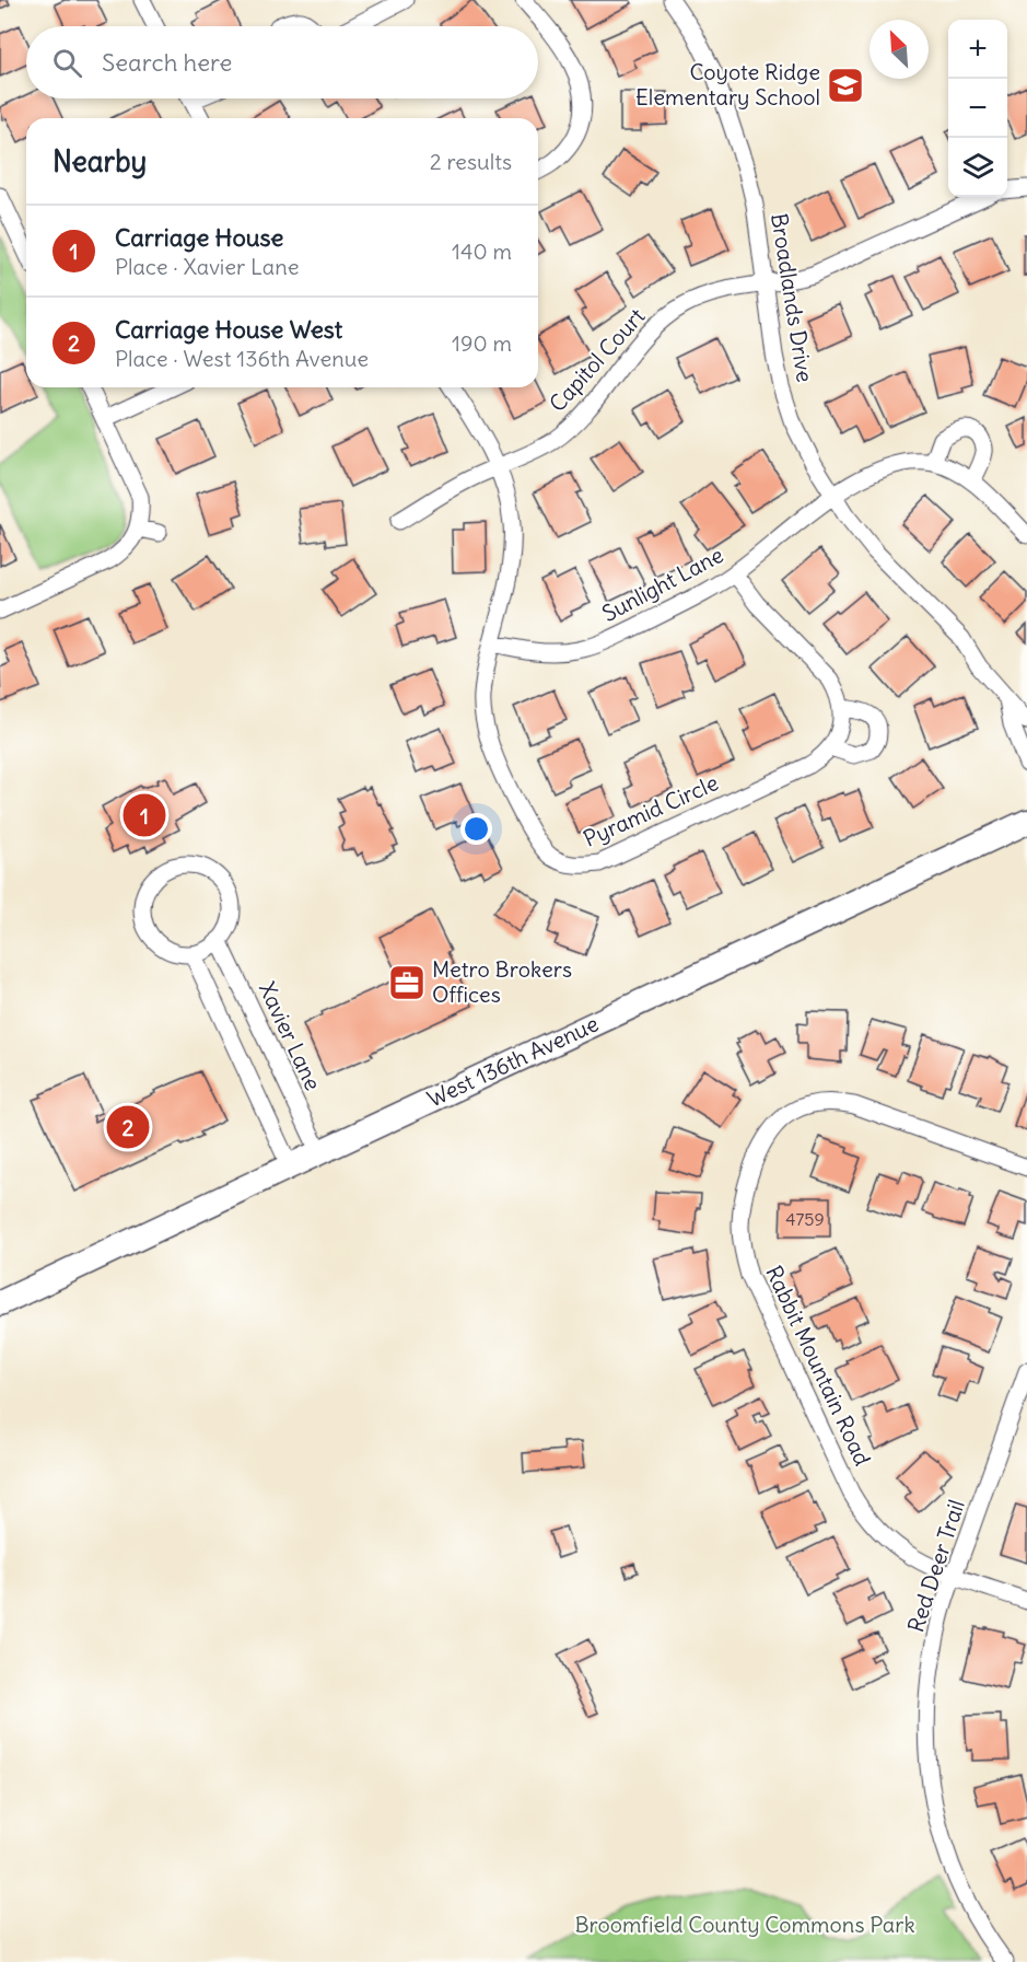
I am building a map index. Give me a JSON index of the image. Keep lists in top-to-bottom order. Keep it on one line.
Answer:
{"streets":{"main road":["West 136th Avenue"],"street":["Broadlands Drive","Capitol Court","Sunlight Lane","Pyramid Circle","Xavier Lane","Rabbit Mountain Road","Red Deer Trail"]},"crossings":[["Broadlands Drive","Capitol Court"],["Broadlands Drive","Sunlight Lane"],["Capitol Court","Pyramid Circle"],["Sunlight Lane","Pyramid Circle"],["Xavier Lane","West 136th Avenue"],["Rabbit Mountain Road","Red Deer Trail"]],"parks":["Broomfield County Commons Park"],"places":{"school or university":["Coyote Ridge Elementary School"],"office":["Metro Brokers Offices"]},"house_numbers":["4759"],"north":"top left","page":{"map_buttons":["+","−"],"search":"Search here","heading":["Nearby","2 results"],"list":[{"mark":"1","name":"Carriage House","note":"Place · Xavier Lane","value":"140 m"},{"mark":"2","name":"Carriage House West","note":"Place · West 136th Avenue","value":"190 m"}],"pins":["1","2"]}}
